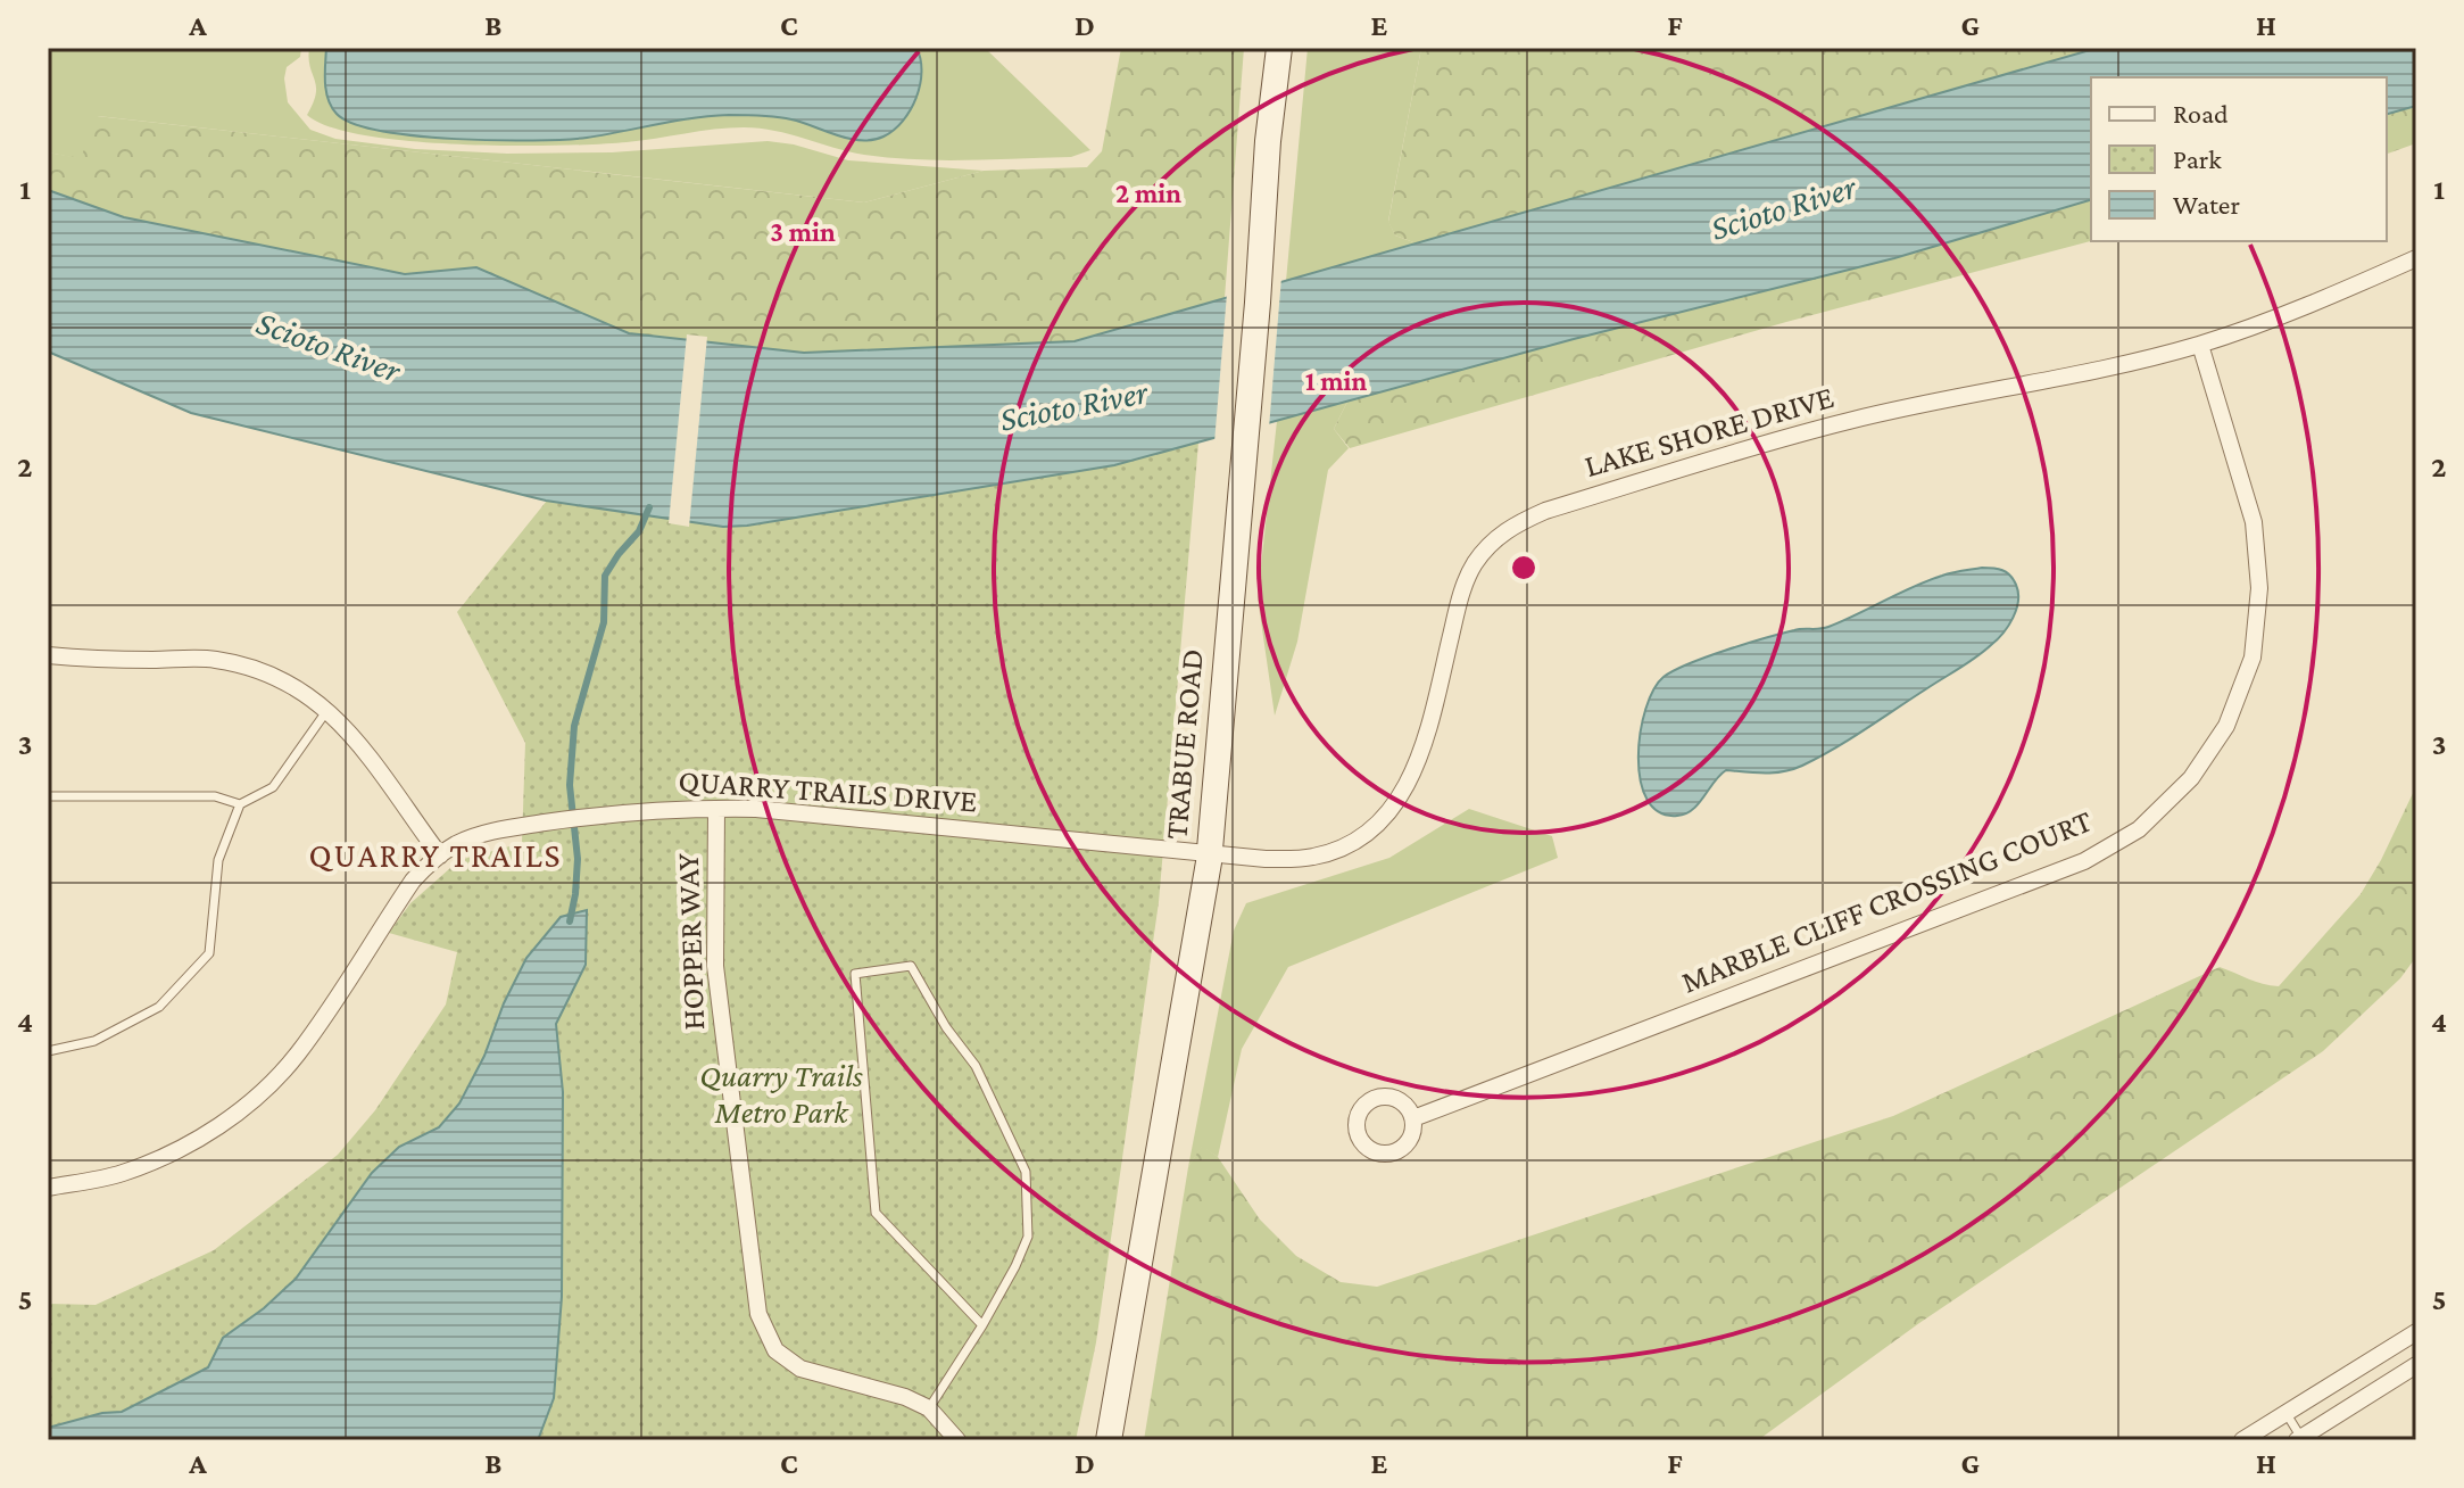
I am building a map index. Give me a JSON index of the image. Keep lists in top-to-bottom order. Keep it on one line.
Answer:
{"streets":{"main road":["TRABUE ROAD"],"street":["LAKE SHORE DRIVE","QUARRY TRAILS DRIVE","MARBLE CLIFF CROSSING COURT","HOPPER WAY"]},"crossings":[["LAKE SHORE DRIVE","TRABUE ROAD"],["LAKE SHORE DRIVE","QUARRY TRAILS DRIVE"],["LAKE SHORE DRIVE","MARBLE CLIFF CROSSING COURT"],["TRABUE ROAD","QUARRY TRAILS DRIVE"],["QUARRY TRAILS DRIVE","HOPPER WAY"]],"districts":["QUARRY TRAILS"],"water":["Scioto River"],"parks":["Quarry Trails Metro Park"],"legend":["Road","Park","Water"],"grid":{"columns":["A","B","C","D","E","F","G","H"],"rows":["1","2","3","4","5"]},"rings":["2 min","3 min","1 min"]}
